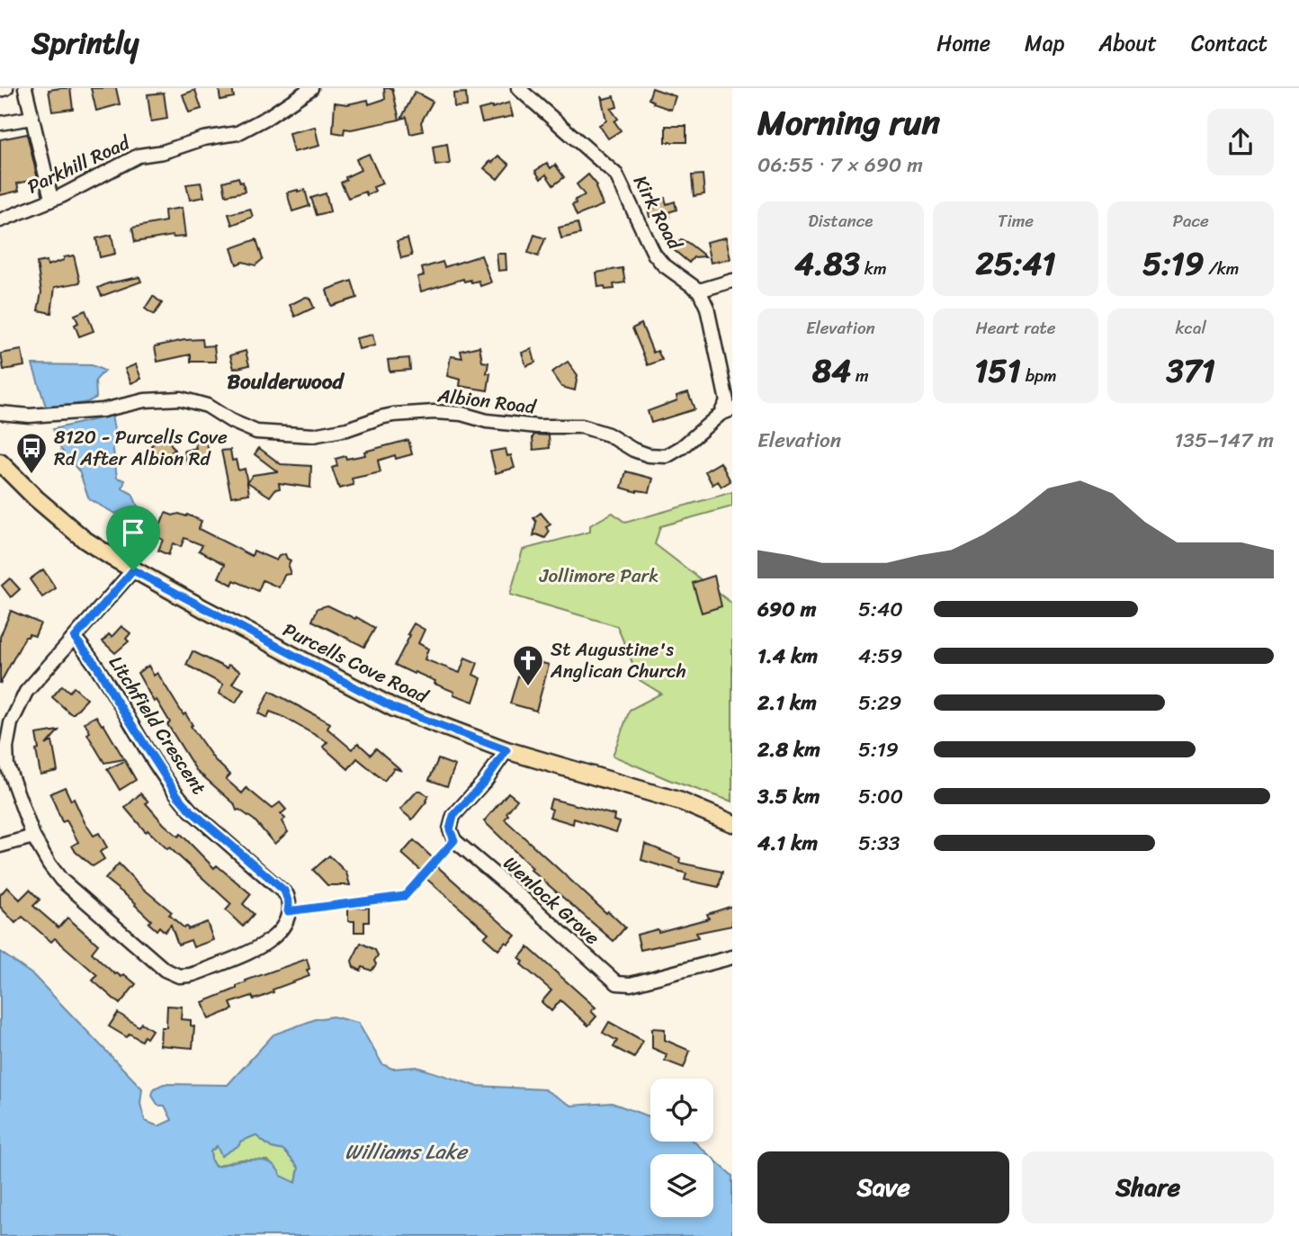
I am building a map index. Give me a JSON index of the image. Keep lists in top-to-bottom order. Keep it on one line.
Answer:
{"streets":{"main road":["Purcells Cove Road"],"street":["Parkhill Road","Kirk Road","Albion Road","Litchfield Crescent","Wenlock Grove"]},"districts":["Boulderwood"],"water":["Williams Lake"],"parks":["Jollimore Park"],"places":{"bus stop":["8120 - Purcells Cove Rd After Albion Rd"],"church":["St Augustine's Anglican Church"]},"page":{"header":"Sprintly","nav":["Home","Map","About","Contact"],"heading":["Morning run","06:55 · 7 × 690 m"],"stats":[["Distance","4.83 km"],["Time","25:41"],["Pace","5:19 /km"],["Elevation","84 m"],["Heart rate","151 bpm"],["kcal","371"]],"chart":["Elevation","135–147 m"],"list":[{"name":"690 m","note":"5:40"},{"name":"1.4 km","note":"4:59"},{"name":"2.1 km","note":"5:29"},{"name":"2.8 km","note":"5:19"},{"name":"3.5 km","note":"5:00"},{"name":"4.1 km","note":"5:33"}],"buttons":["Save","Share"]}}
